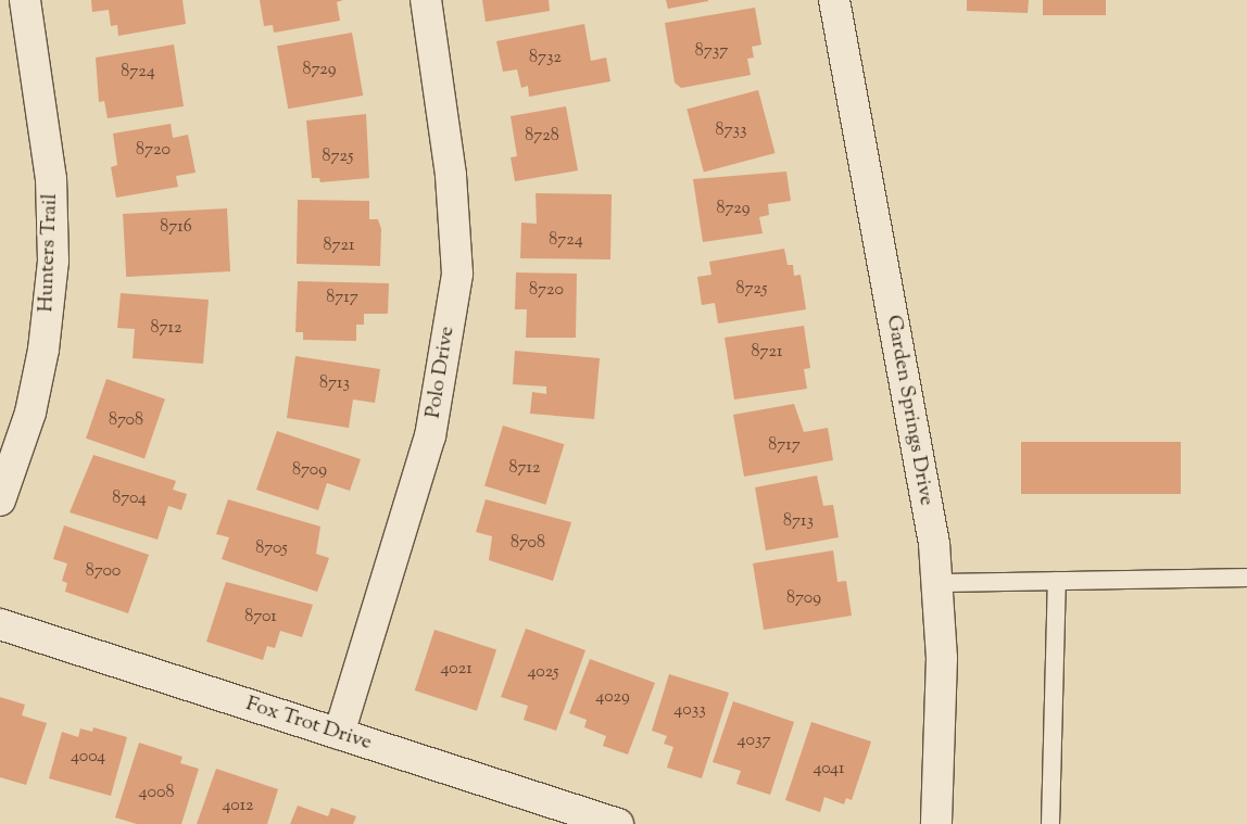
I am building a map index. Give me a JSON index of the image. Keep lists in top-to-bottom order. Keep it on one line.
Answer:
{"streets":{"street":["Hunters Trail","Polo Drive","Garden Springs Drive","Fox Trot Drive"]},"crossings":[["Polo Drive","Fox Trot Drive"]],"house_numbers":["8737","8732","8729","8724","8733","8728","8720","8725","8729","8716","8724","8721","8725","8720","8717","8712","8721","8713","8708","8717","8712","8709","8704","8713","8708","8705","8700","8709","8701","4021","4025","4029","4033","4037","4004","4041","4008","4012"]}
